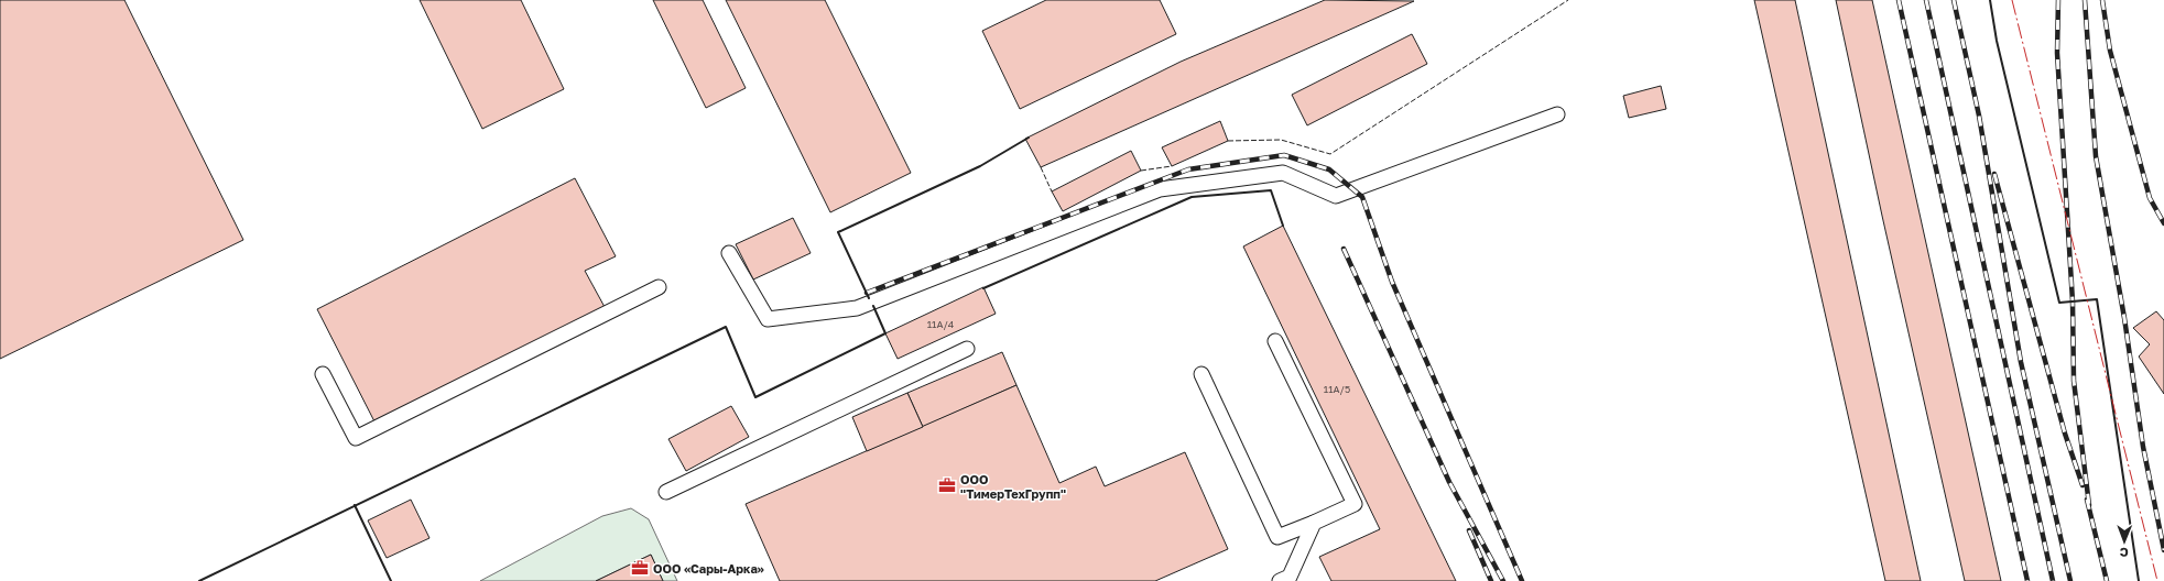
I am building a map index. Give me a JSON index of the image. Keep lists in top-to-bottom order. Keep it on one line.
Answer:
{"places":{"office":["ООО \"ТимерТехГрупп\"","ООО «Сары-Арка»"]},"house_numbers":["11А/4","11А/5"],"north":"bottom"}
